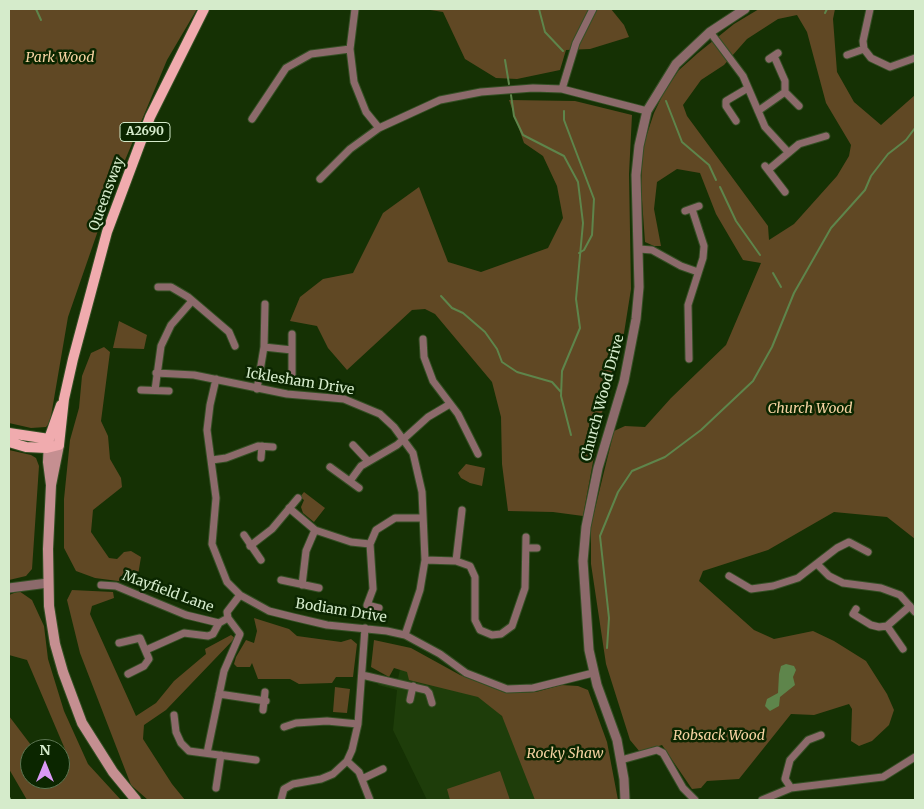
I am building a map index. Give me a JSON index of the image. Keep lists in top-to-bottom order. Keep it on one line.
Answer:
{"streets":{"main road":["A2690","Queensway"],"street":["Icklesham Drive","Church Wood Drive","Mayfield Lane","Bodiam Drive"]},"crossings":[["Icklesham Drive","Bodiam Drive"],["Church Wood Drive","Bodiam Drive"],["Mayfield Lane","Bodiam Drive"]],"parks":["Park Wood","Church Wood","Robsack Wood","Rocky Shaw"],"north":"top"}
